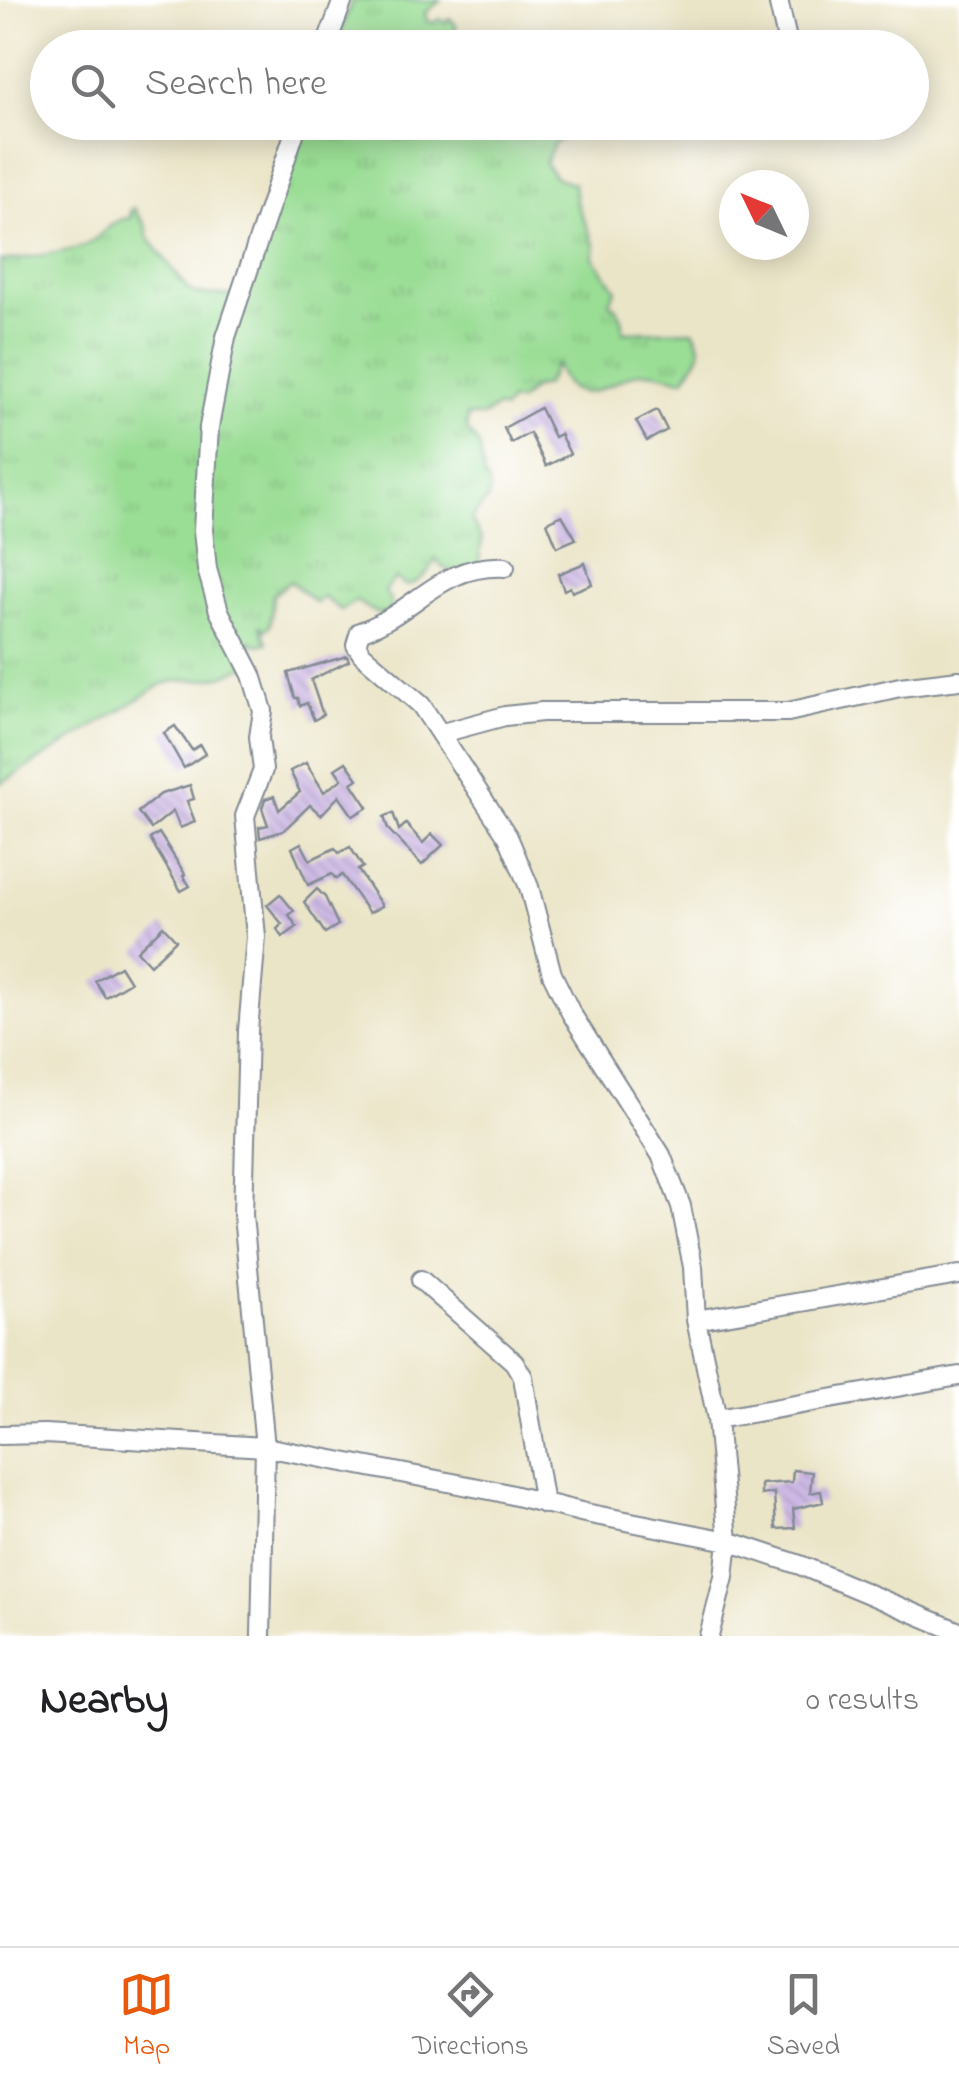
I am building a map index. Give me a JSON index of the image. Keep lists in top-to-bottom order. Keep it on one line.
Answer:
{"north":"top left","page":{"search":"Search here","heading":["Nearby","0 results"],"nav":["Map","Directions","Saved"]}}
